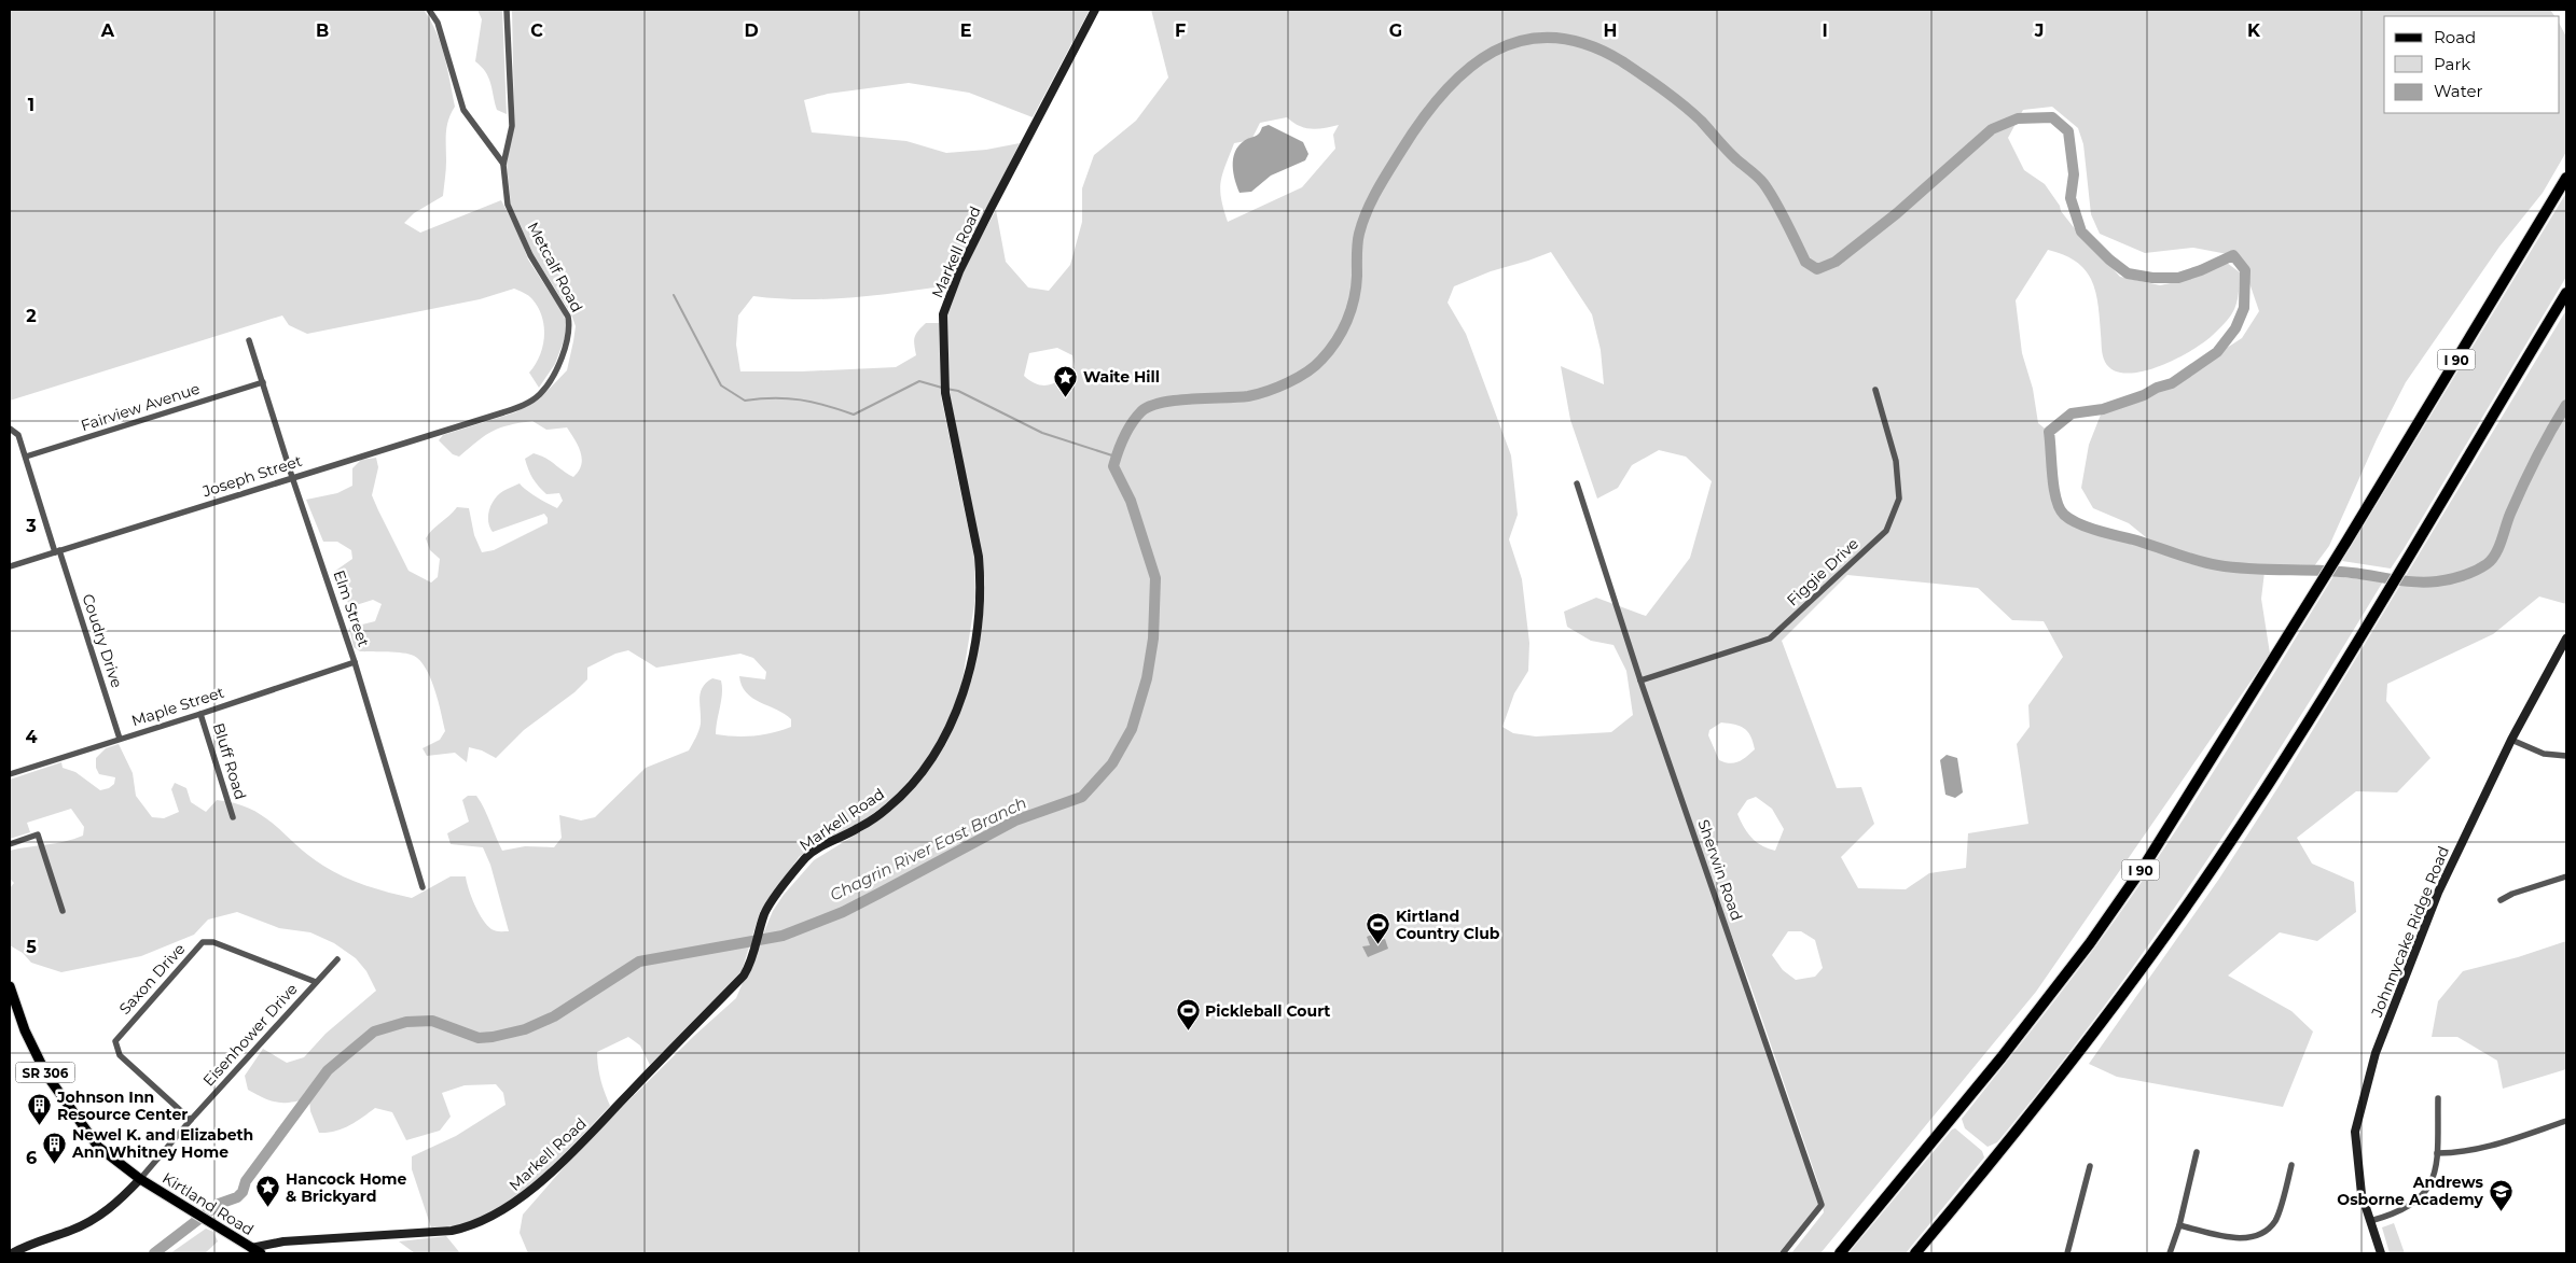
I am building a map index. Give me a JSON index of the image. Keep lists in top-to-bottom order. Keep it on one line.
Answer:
{"streets":{"highway":["I 90"],"main road":["SR 306","Kirtland Road"],"street":["Markell Road","Metcalf Road","Fairview Avenue","Joseph Street","Figgie Drive","Elm Street","Coudry Drive","Maple Street","Bluff Road","Sherwin Road","Johnnycake Ridge Road","Saxon Drive","Eisenhower Drive"]},"crossings":[["Markell Road","Kirtland Road"],["Metcalf Road","Joseph Street"],["Fairview Avenue","Elm Street"],["Fairview Avenue","Coudry Drive"],["Joseph Street","Elm Street"],["Joseph Street","Coudry Drive"],["Figgie Drive","Sherwin Road"],["Elm Street","Maple Street"],["Coudry Drive","Maple Street"],["Maple Street","Bluff Road"],["Saxon Drive","Eisenhower Drive"],["Eisenhower Drive","SR 306"],["Eisenhower Drive","Kirtland Road"],["SR 306","Kirtland Road"]],"water":["Chagrin River East Branch"],"places":{"place":["Waite Hill","Hancock Home & Brickyard"],"sports":["Kirtland Country Club","Pickleball Court"],"building":["Johnson Inn Resource Center","Newel K. and Elizabeth Ann Whitney Home"],"school or university":["Andrews Osborne Academy"]},"legend":["Road","Park","Water"],"grid":{"columns":["A","B","C","D","E","F","G","H","I","J","K"],"rows":["1","2","3","4","5","6"]}}
